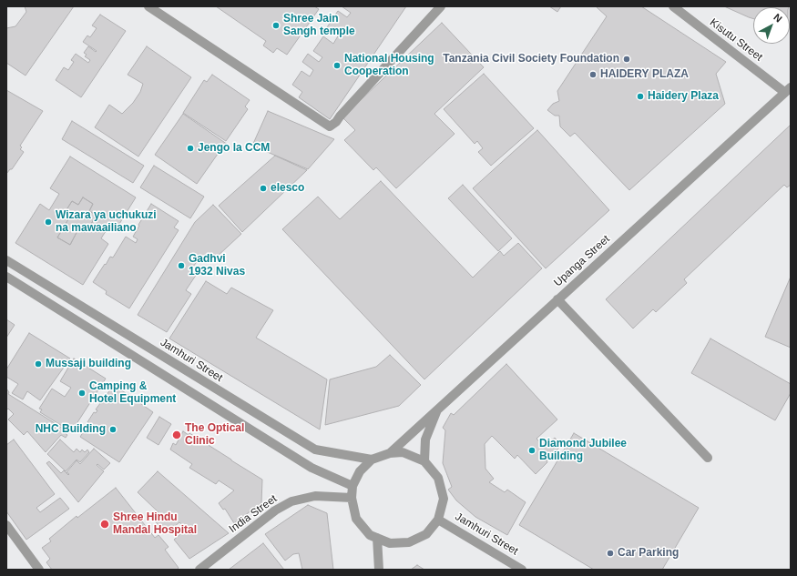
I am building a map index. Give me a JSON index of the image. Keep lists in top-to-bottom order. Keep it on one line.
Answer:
{"streets":{"street":["Kisutu Street","Upanga Street","Jamhuri Street","India Street"]},"crossings":[["Kisutu Street","Upanga Street"],["Upanga Street","Jamhuri Street"],["Upanga Street","India Street"],["Jamhuri Street","India Street"]],"places":["Shree Jain Sangh temple","Tanzania Civil Society Foundation","National Housing Cooperation","HAIDERY PLAZA","Haidery Plaza","Jengo la CCM","elesco","Wizara ya uchukuzi na mawaailiano","Gadhvi 1932 Nivas","Mussaji building","Camping & Hotel Equipment","NHC Building","The Optical Clinic","Diamond Jubilee Building","Shree Hindu Mandal Hospital","Car Parking"],"north":"top right"}
